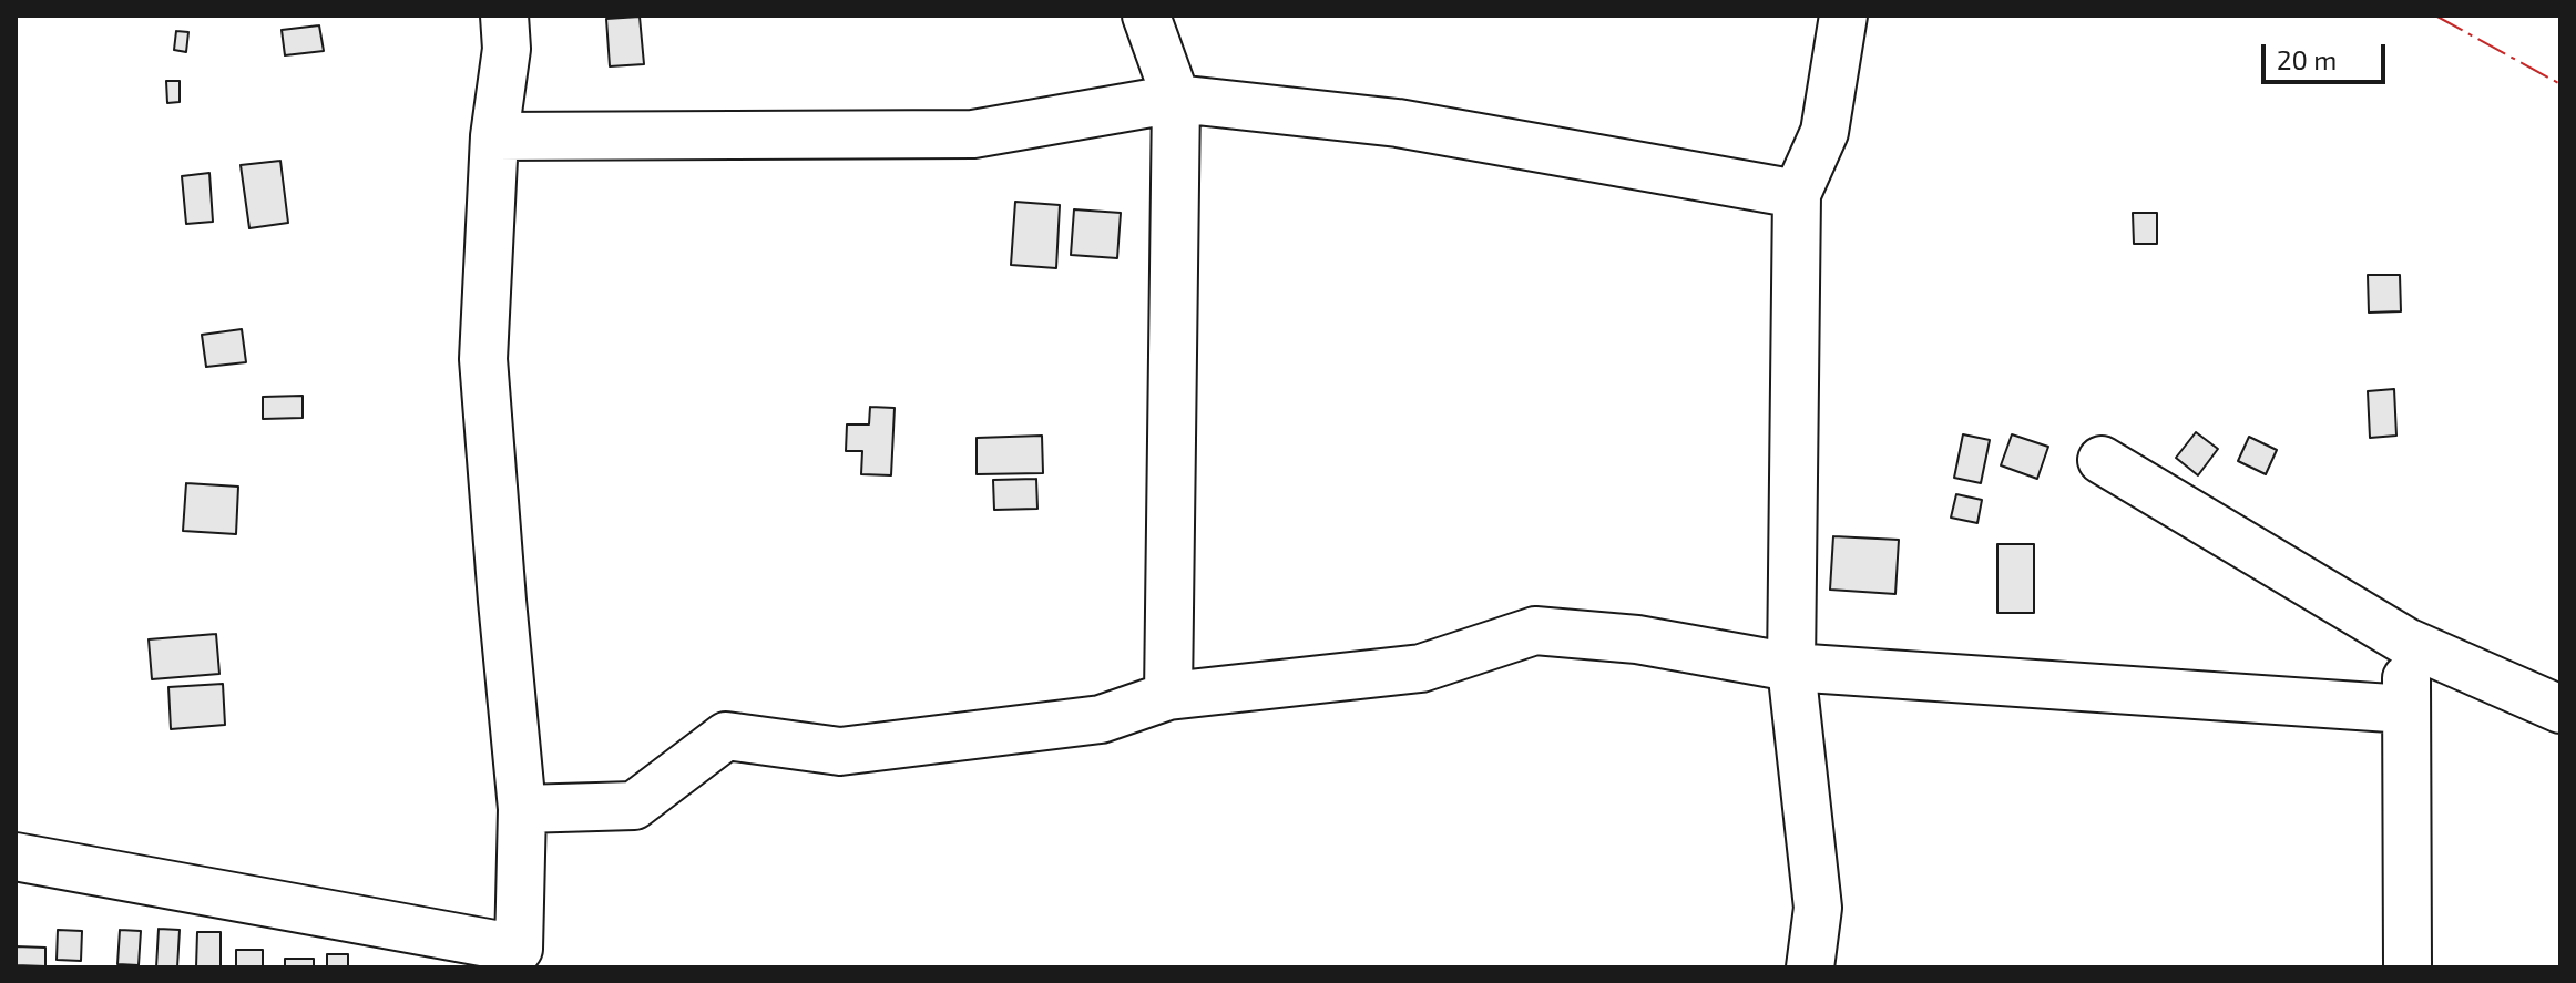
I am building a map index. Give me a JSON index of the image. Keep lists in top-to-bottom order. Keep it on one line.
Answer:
{"scale_bar":"20 m"}
